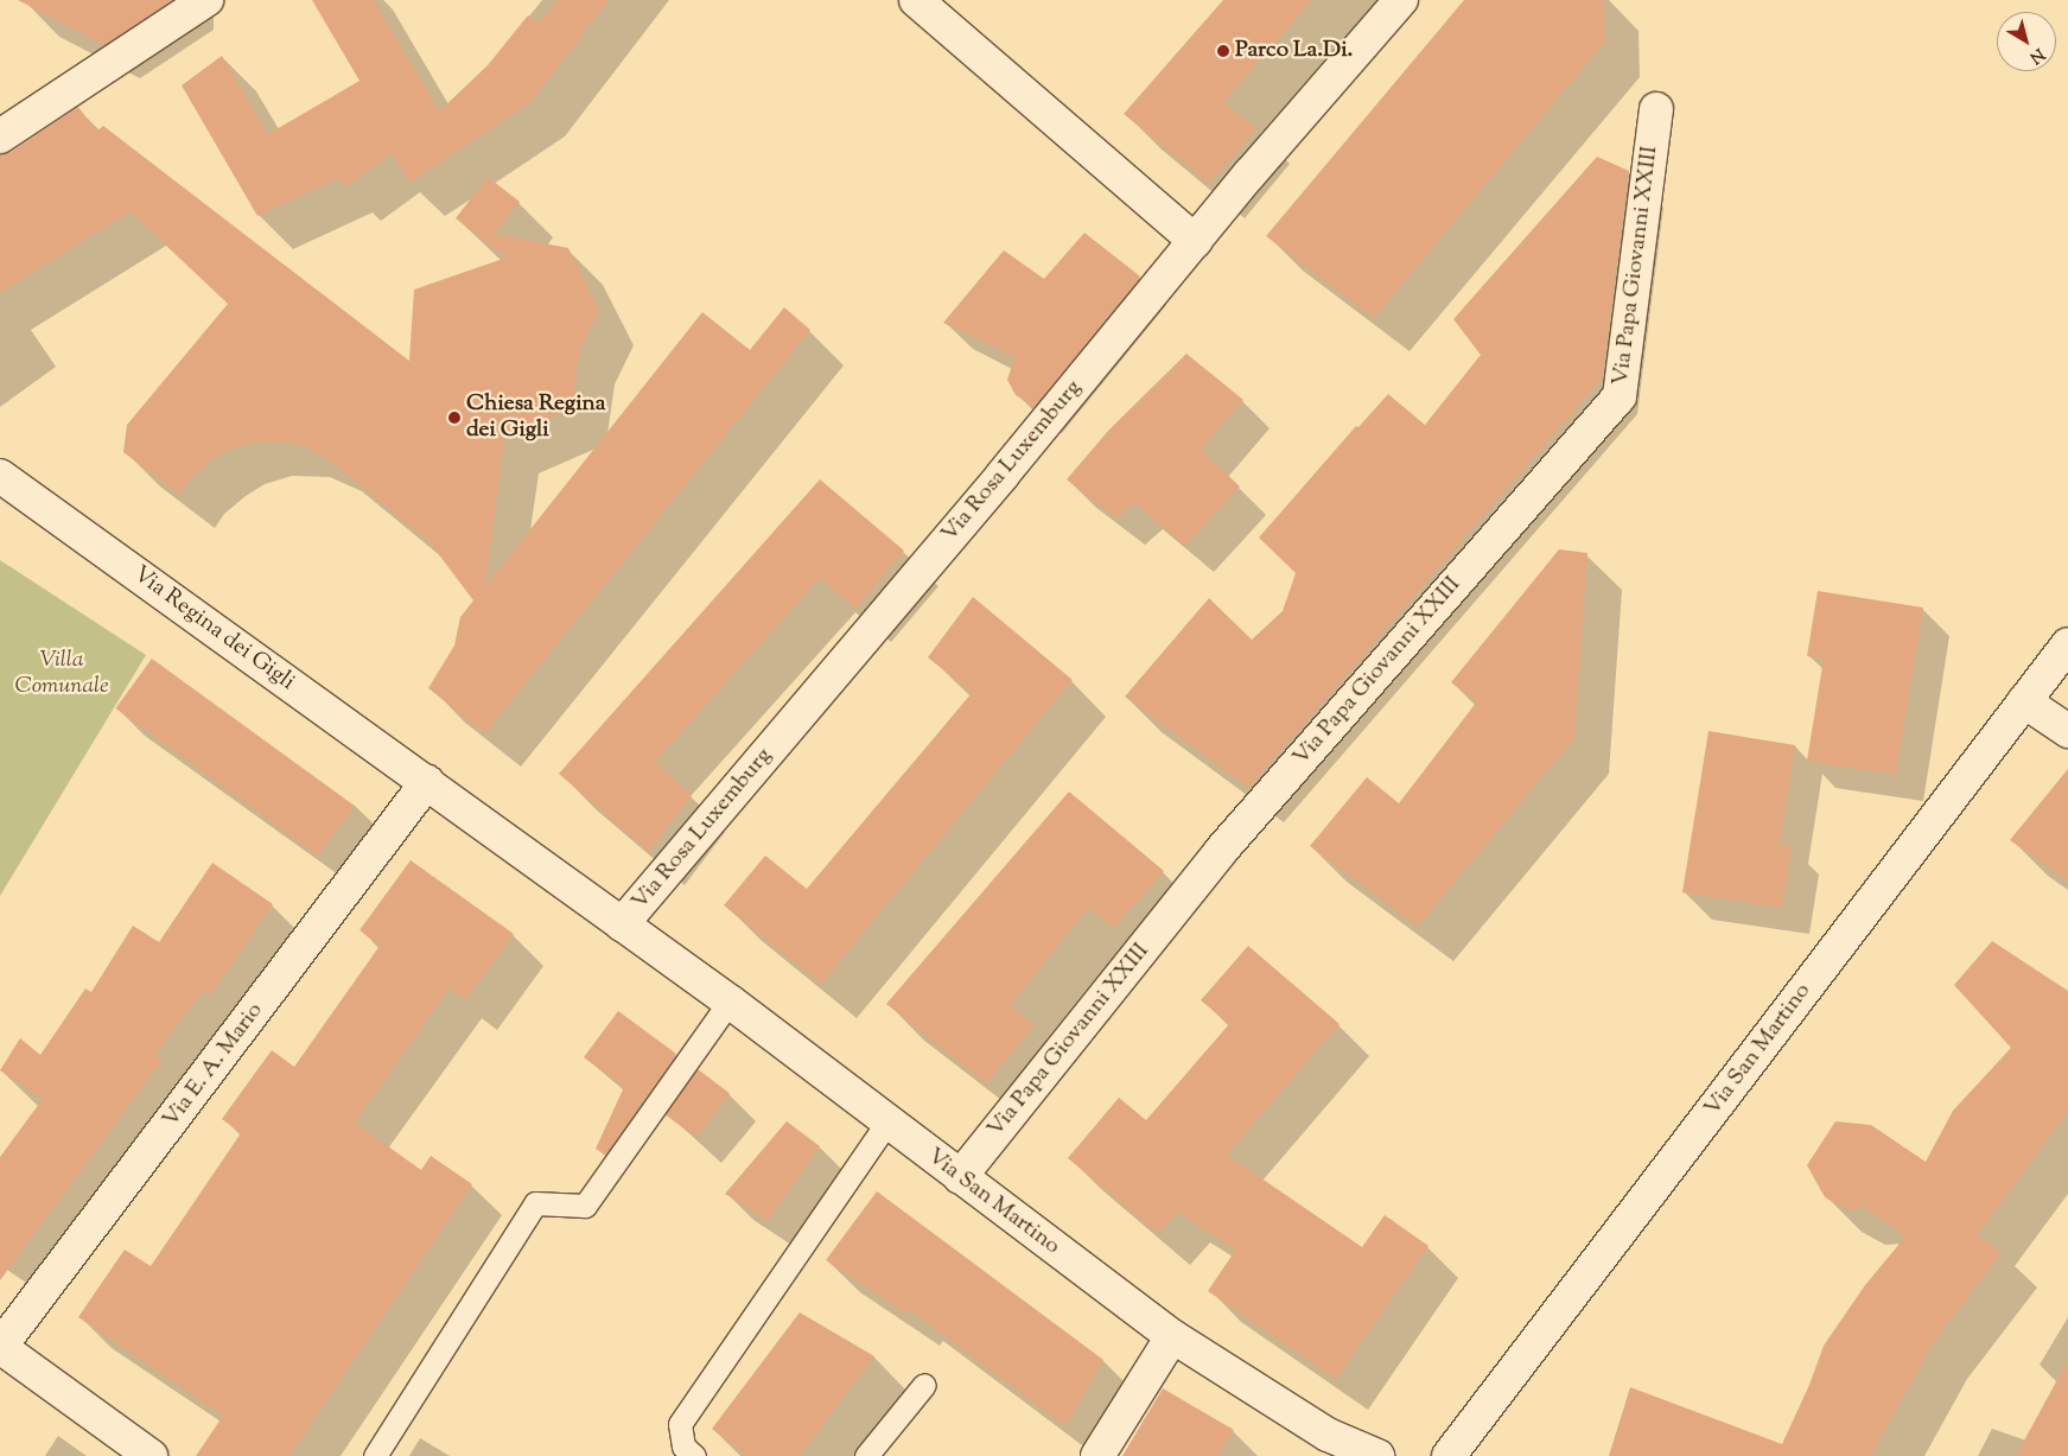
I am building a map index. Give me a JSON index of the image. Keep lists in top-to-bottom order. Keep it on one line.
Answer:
{"streets":{"street":["Via Papa Giovanni XXIII","Via Rosa Luxemburg","Via Regina dei Gigli","Via San Martino","Via E. A. Mario"]},"crossings":[["Via Papa Giovanni XXIII","Via San Martino"],["Via Rosa Luxemburg","Via Regina dei Gigli"],["Via Rosa Luxemburg","Via San Martino"],["Via Regina dei Gigli","Via San Martino"],["Via Regina dei Gigli","Via E. A. Mario"]],"parks":["Villa Comunale"],"places":["Parco La.Di.","Chiesa Regina dei Gigli"],"north":"bottom right"}
